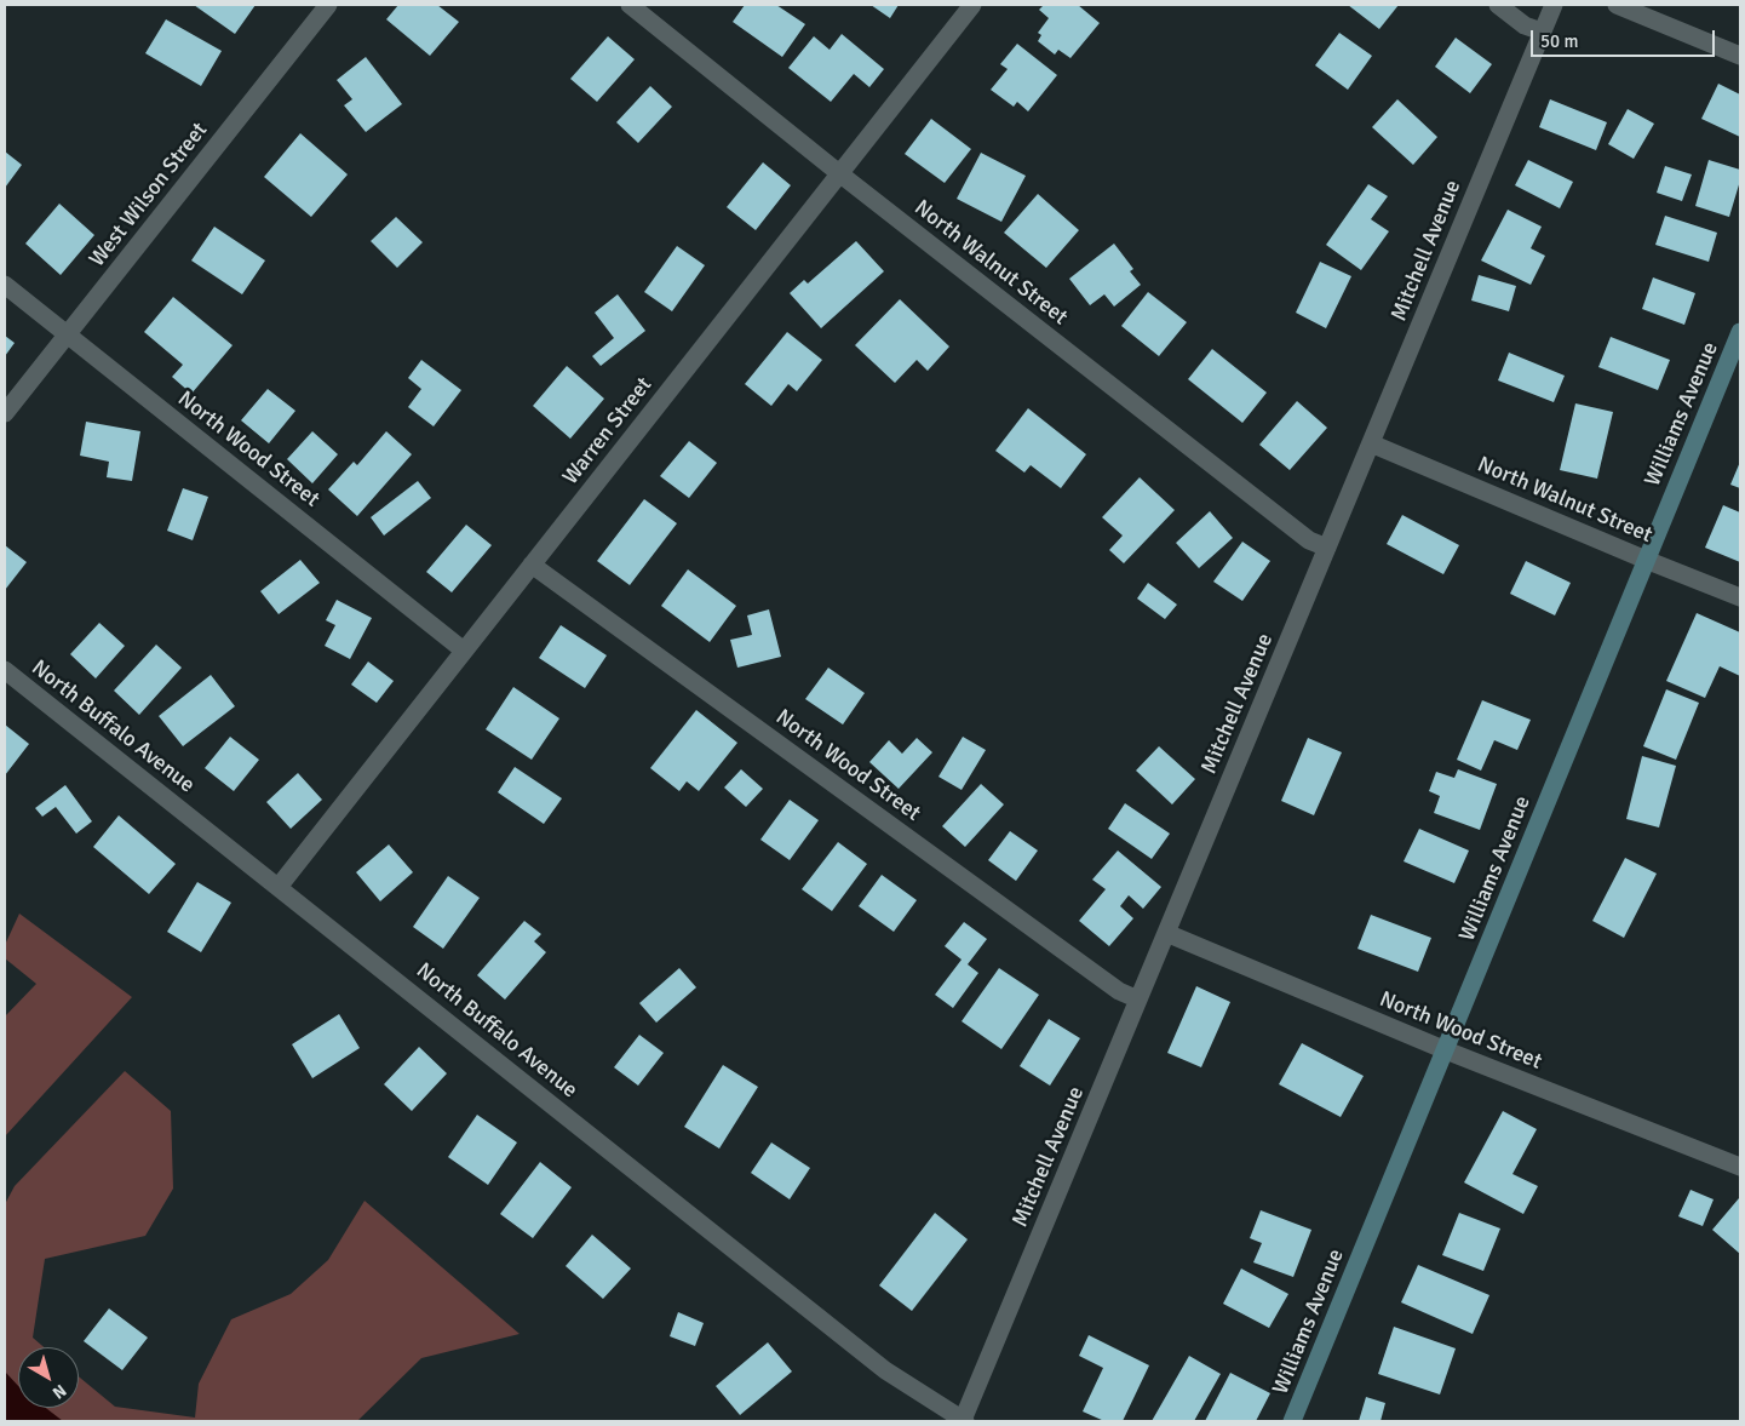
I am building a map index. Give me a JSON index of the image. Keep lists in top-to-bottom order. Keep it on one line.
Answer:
{"streets":{"street":["West Wilson Street","Mitchell Avenue","North Walnut Street","Williams Avenue","Warren Street","North Wood Street","North Buffalo Avenue"]},"crossings":[["West Wilson Street","North Wood Street"],["Mitchell Avenue","North Walnut Street"],["Mitchell Avenue","North Wood Street"],["Mitchell Avenue","North Buffalo Avenue"],["North Walnut Street","Williams Avenue"],["North Walnut Street","Warren Street"],["Williams Avenue","North Wood Street"],["Warren Street","North Wood Street"],["Warren Street","North Buffalo Avenue"]],"scale_bar":"50 m","north":"bottom right"}
